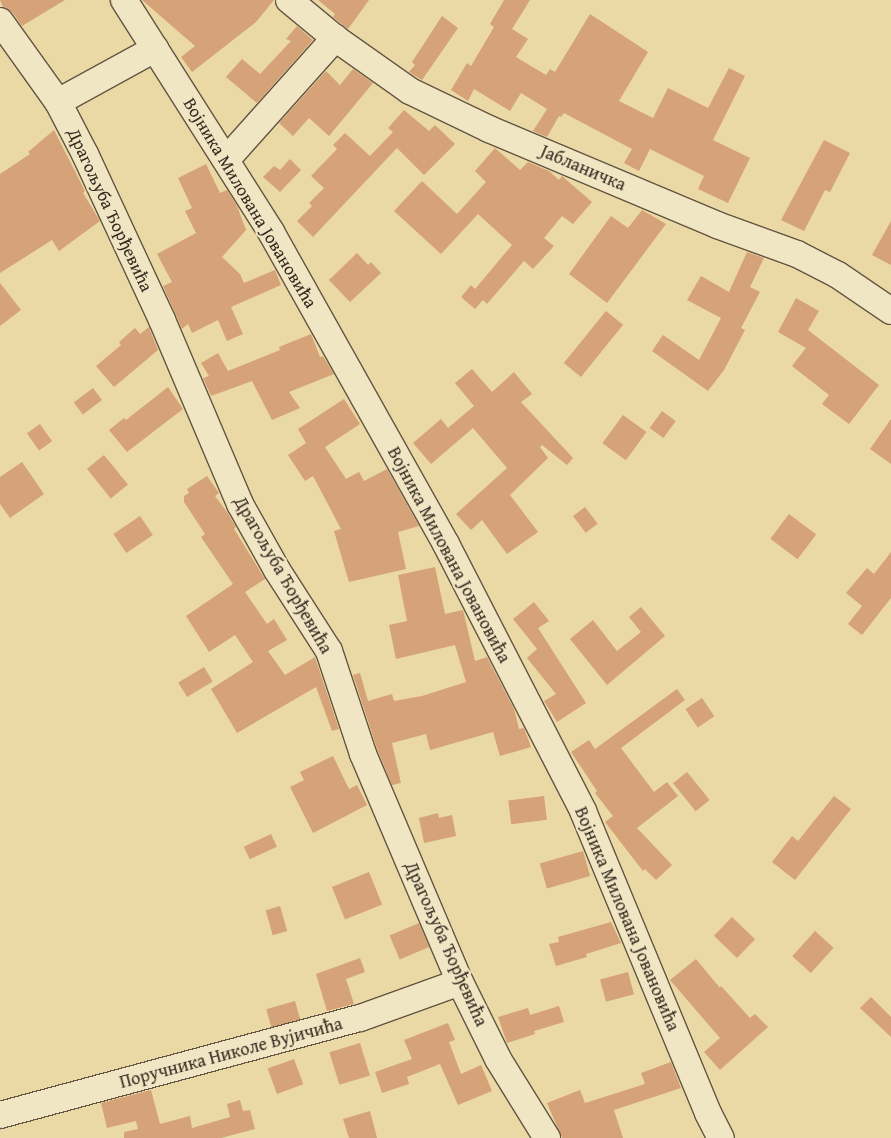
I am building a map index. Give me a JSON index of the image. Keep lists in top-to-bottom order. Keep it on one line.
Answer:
{"streets":{"street":["Јабланичка","Војника Милована Јовановића","Драгољуба Ђорђевића","Поручника Николе Вујичића"]},"crossings":[["Драгољуба Ђорђевића","Поручника Николе Вујичића"]]}
